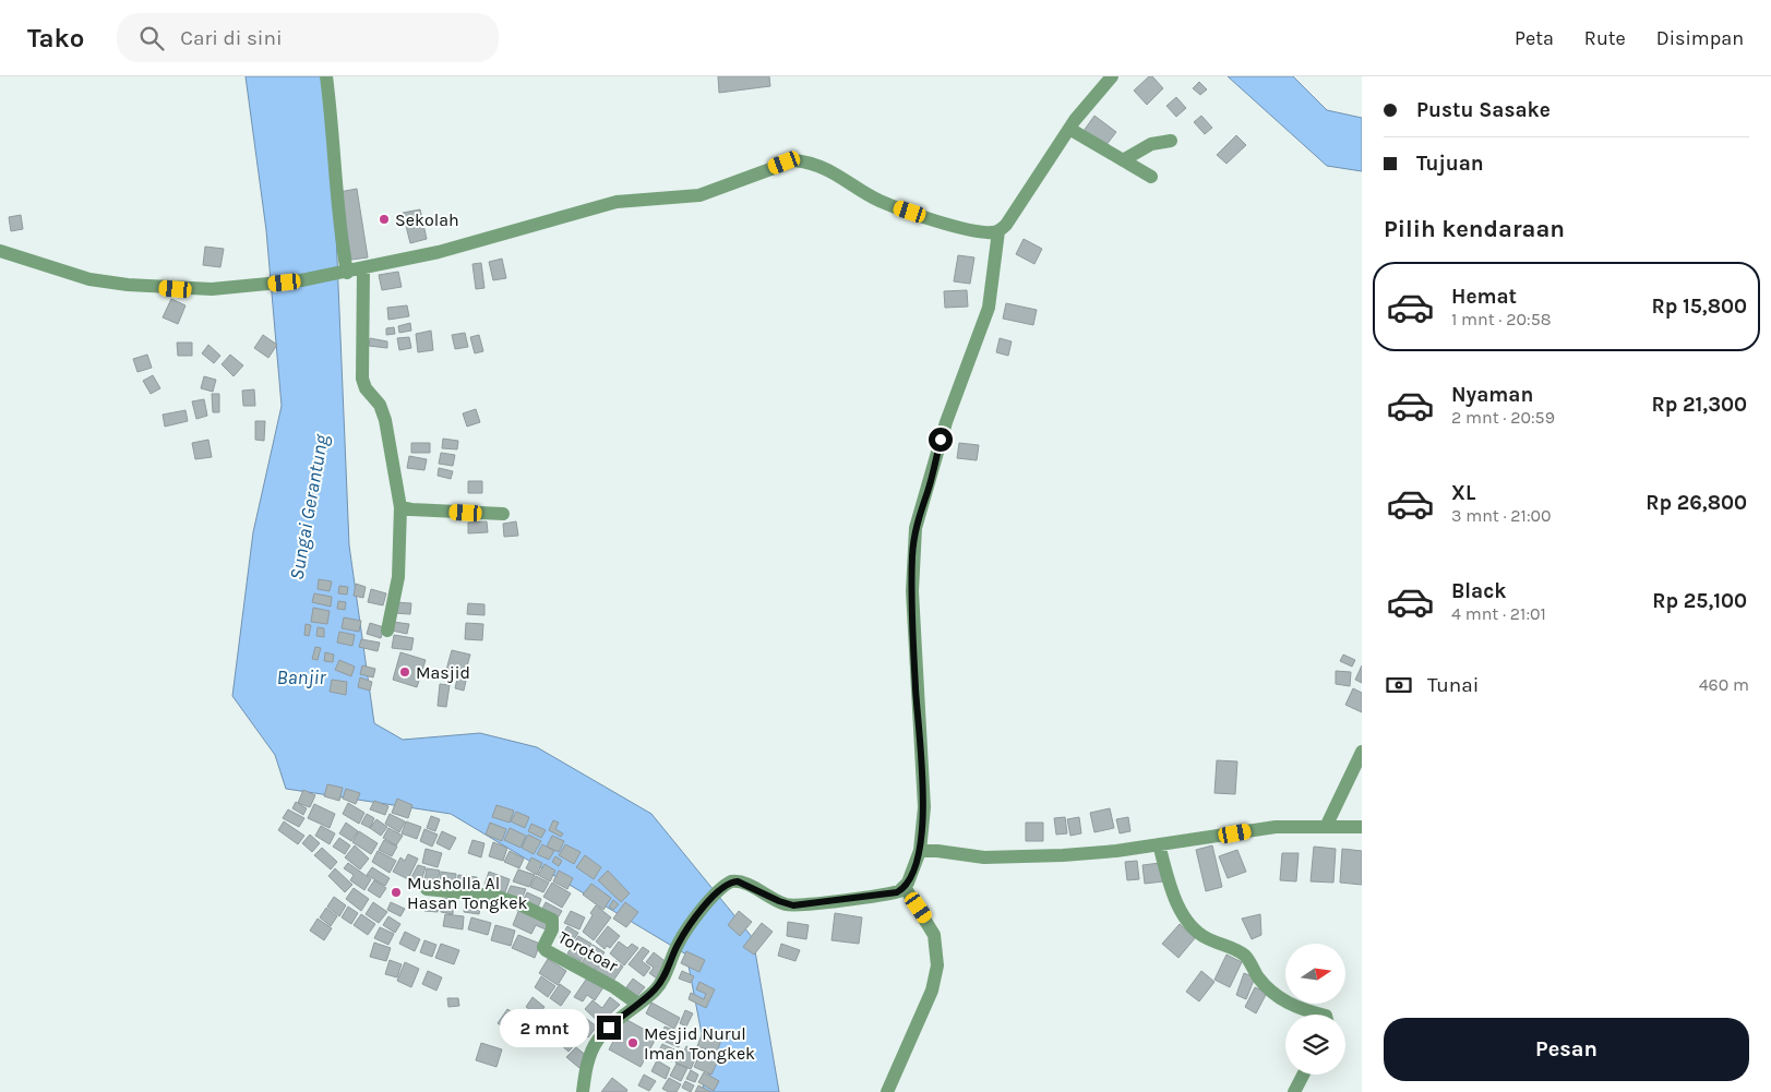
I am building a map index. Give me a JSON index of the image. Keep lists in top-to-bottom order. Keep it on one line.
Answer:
{"streets":{"street":["Torotoar"]},"water":["Sungai Gerantung","Banjir"],"places":["Sekolah","Masjid","Musholla Al Hasan Tongkek","Mesjid Nurul Iman Tongkek"],"north":"right","page":{"header":"Tako","search":"Cari di sini","nav":["Peta","Rute","Disimpan"],"banner":["Pustu Sasake","Tujuan"],"heading":"Pilih kendaraan","list":[{"name":"Hemat","note":"1 mnt · 20:58","value":"Rp 15,800"},{"name":"Nyaman","note":"2 mnt · 20:59","value":"Rp 21,300"},{"name":"XL","note":"3 mnt · 21:00","value":"Rp 26,800"},{"name":"Black","note":"4 mnt · 21:01","value":"Rp 25,100"}],"pay":["Tunai","460 m"],"buttons":"Pesan","bubble":"2 mnt"}}
